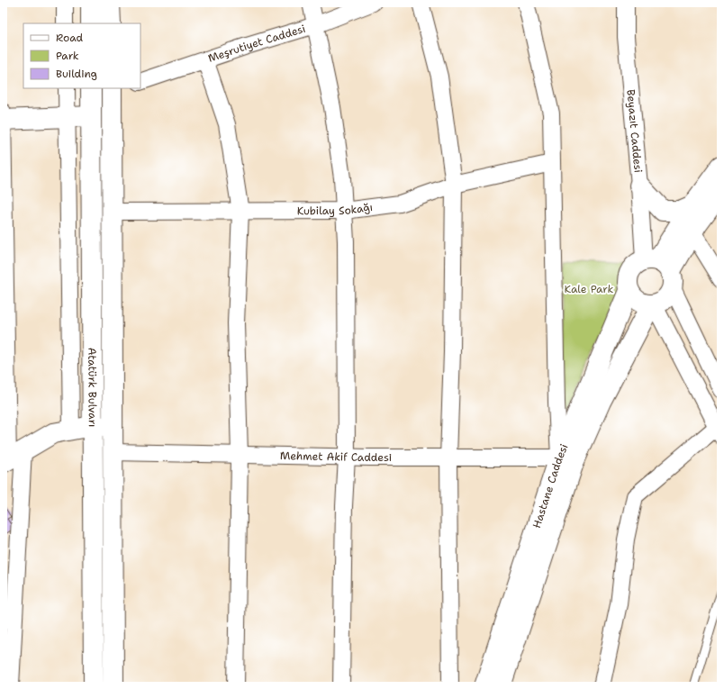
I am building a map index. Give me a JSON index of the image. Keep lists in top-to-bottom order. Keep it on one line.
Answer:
{"streets":{"main road":["Atatürk Bulvarı","Hastane Caddesi"],"street":["Meşrutiyet Caddesi","Beyazıt Caddesi","Kubilay Sokağı","Mehmet Akif Caddesi"]},"crossings":[["Beyazıt Caddesi","Hastane Caddesi"],["Kubilay Sokağı","Atatürk Bulvarı"],["Atatürk Bulvarı","Mehmet Akif Caddesi"],["Mehmet Akif Caddesi","Hastane Caddesi"]],"parks":["Kale Park"],"legend":["Road","Park","Building"]}
